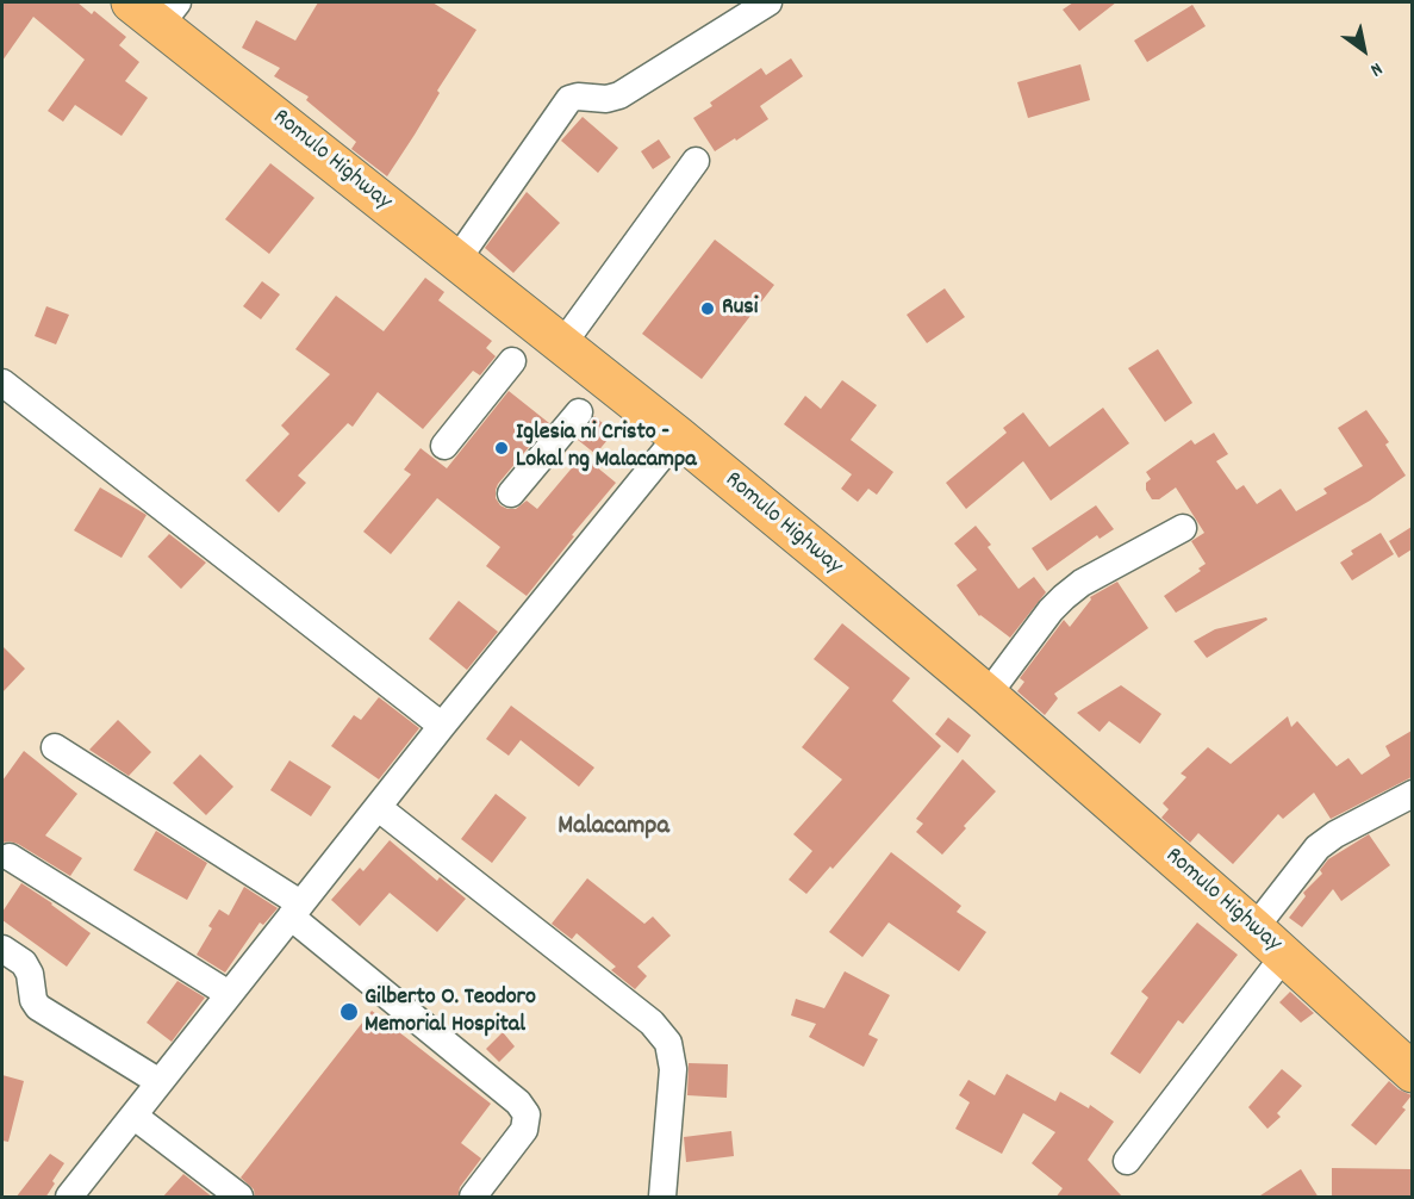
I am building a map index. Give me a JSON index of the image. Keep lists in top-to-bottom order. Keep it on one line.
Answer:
{"streets":{"highway":["Romulo Highway"]},"districts":["Malacampa"],"places":["Rusi","Iglesia ni Cristo - Lokal ng Malacampa","Gilberto O. Teodoro Memorial Hospital"],"north":"bottom right"}
